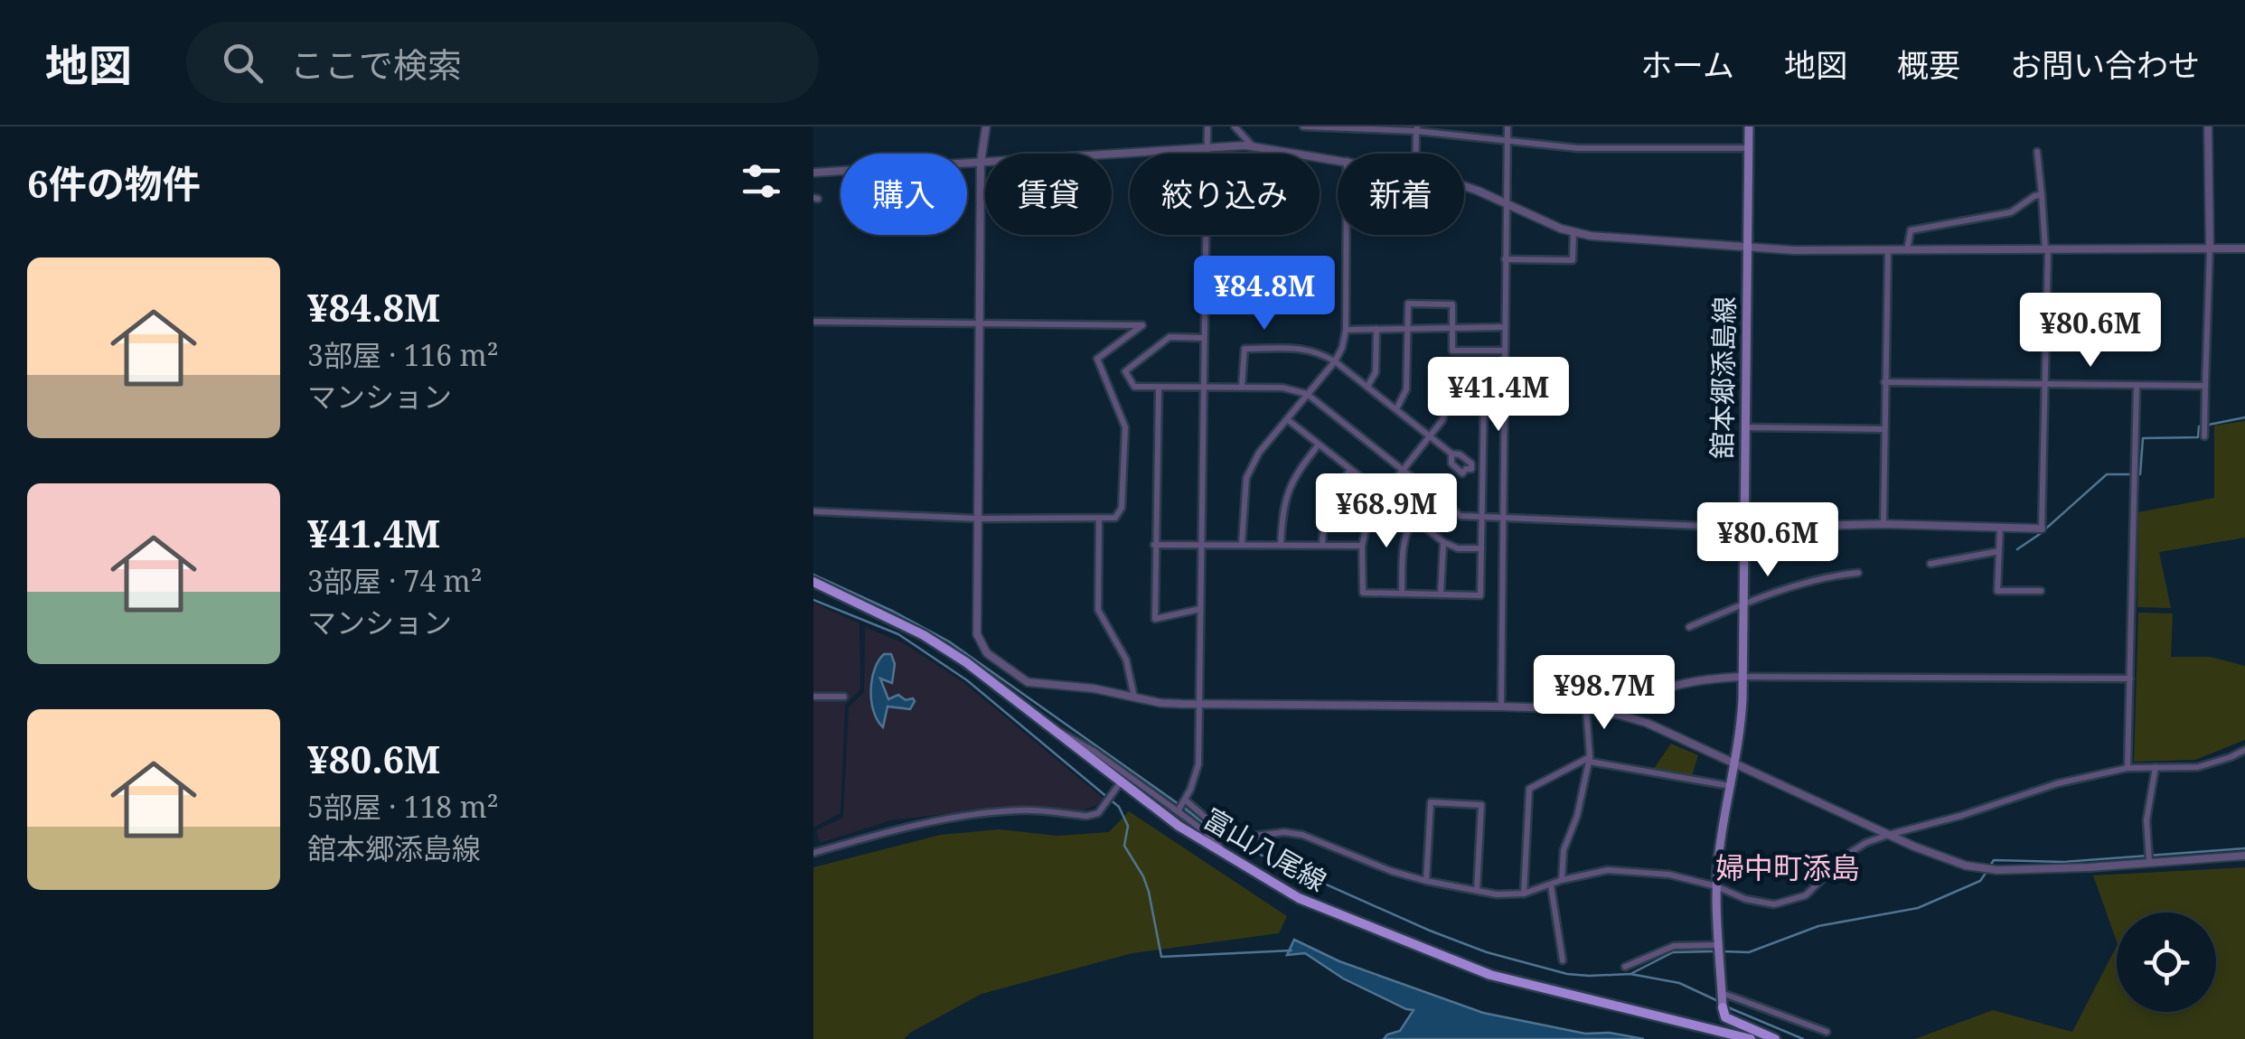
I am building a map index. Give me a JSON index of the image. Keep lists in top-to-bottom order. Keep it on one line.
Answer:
{"streets":{"main road":["舘本郷添島線","富山八尾線"]},"districts":["婦中町添島"],"page":{"header":"地図","search":"ここで検索","nav":["ホーム","地図","概要","お問い合わせ"],"heading":"6件の物件","chip":["購入","賃貸","絞り込み","新着"],"list":[{"name":"¥84.8M","note":"3部屋 · 116 m² · マンション"},{"name":"¥41.4M","note":"3部屋 · 74 m² · マンション"},{"name":"¥80.6M","note":"5部屋 · 118 m² · 舘本郷添島線"}],"price":["¥84.8M","¥80.6M","¥41.4M","¥68.9M","¥80.6M","¥98.7M"]}}
